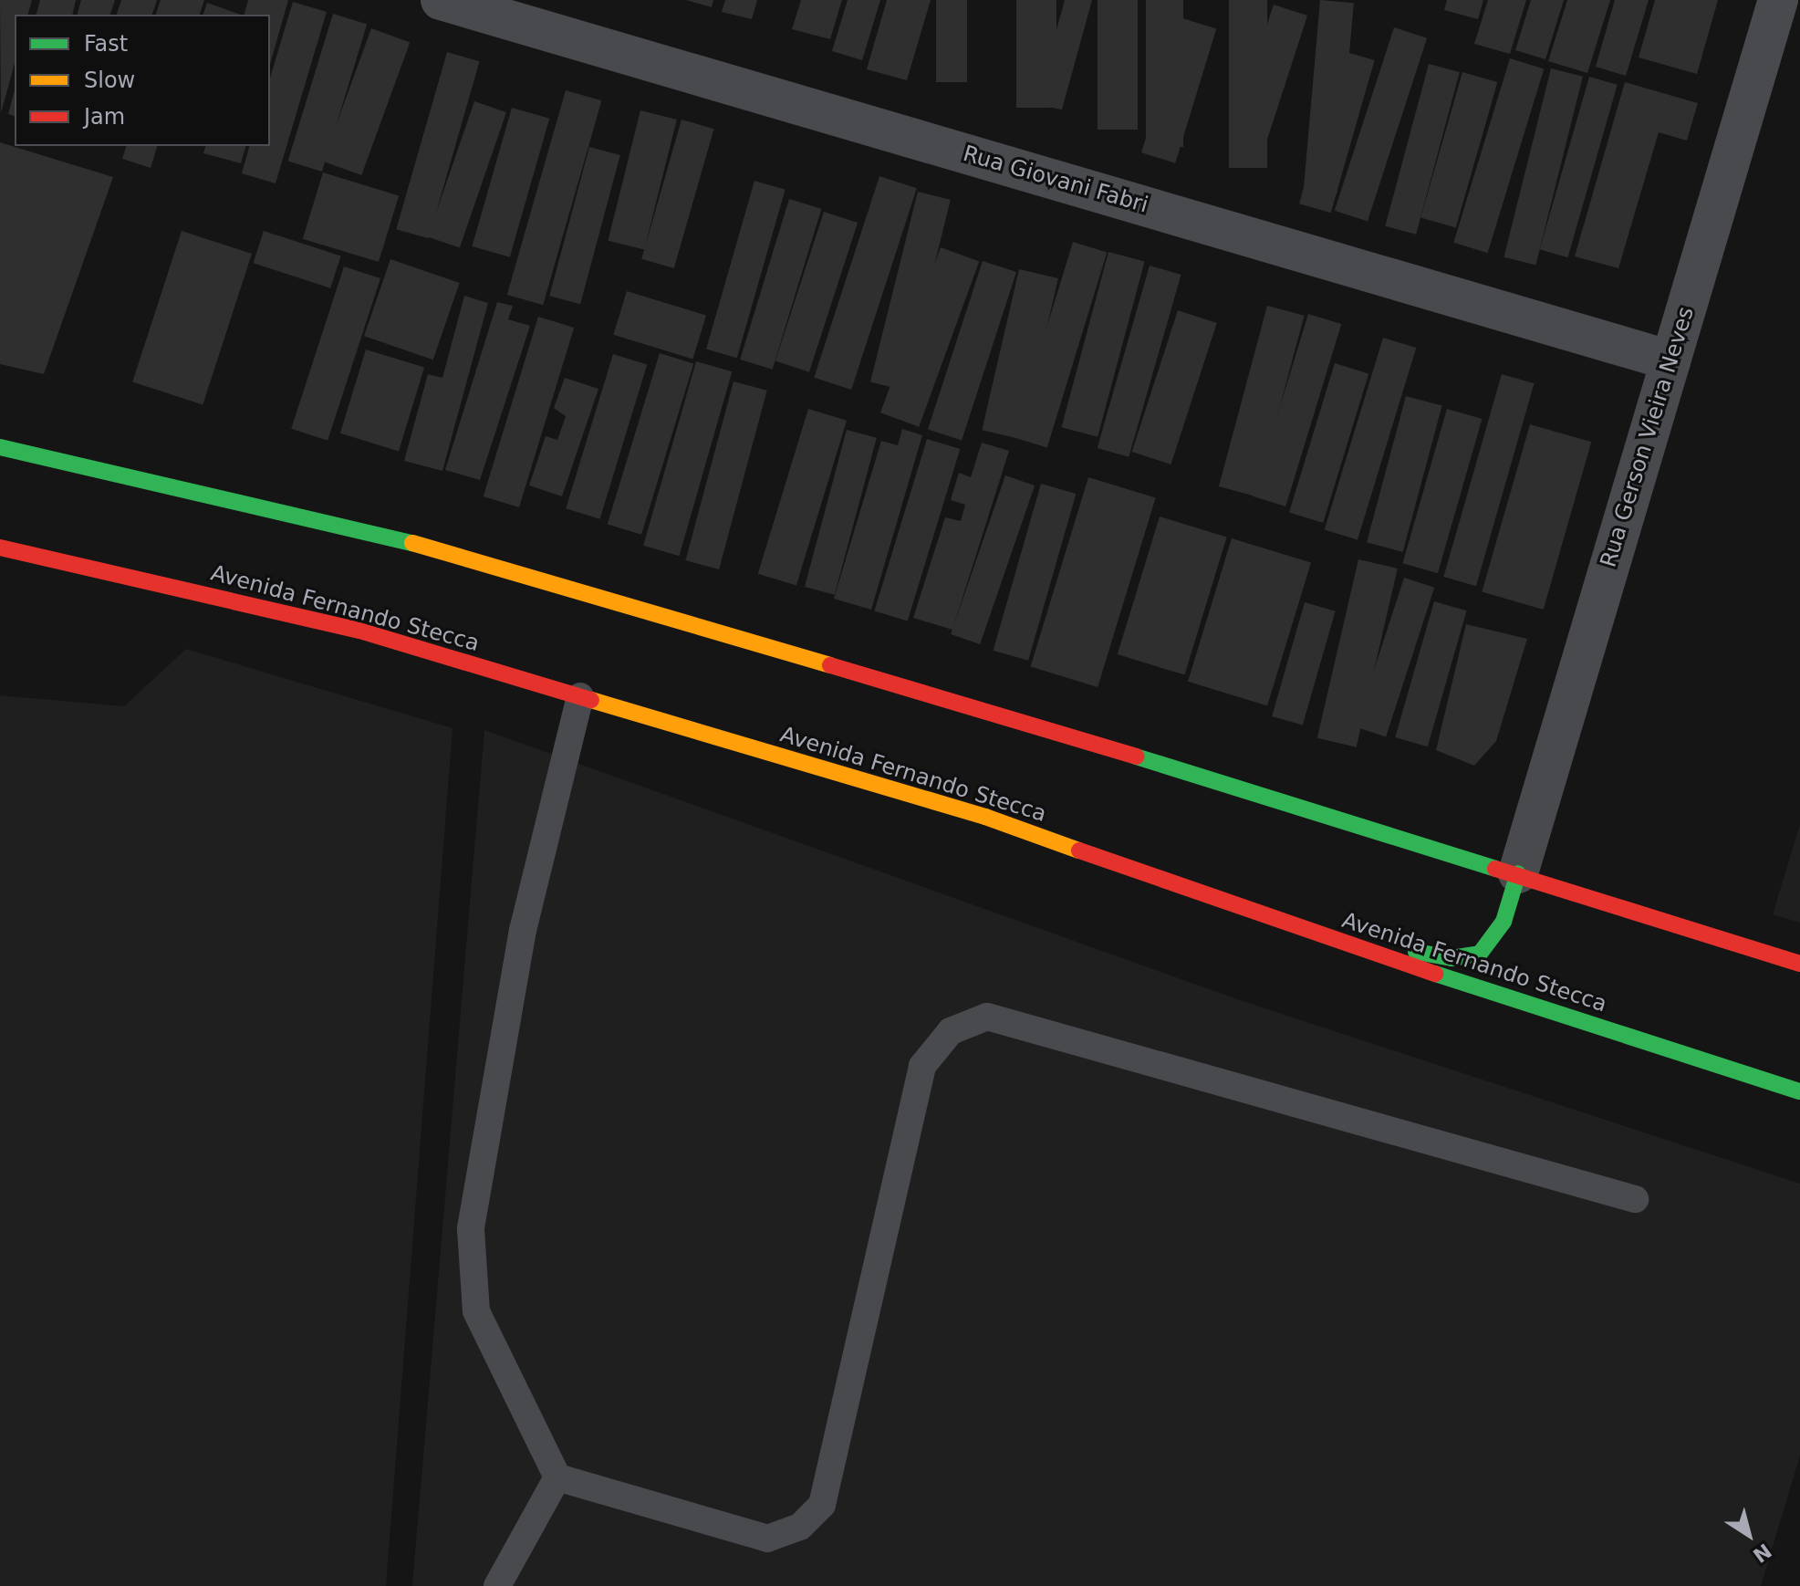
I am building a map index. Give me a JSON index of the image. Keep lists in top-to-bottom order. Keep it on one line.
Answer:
{"streets":{"main road":["Avenida Fernando Stecca"],"street":["Rua Giovani Fabri","Rua Gerson Vieira Neves"]},"crossings":[["Rua Giovani Fabri","Rua Gerson Vieira Neves"]],"legend":["Fast","Slow","Jam"],"north":"bottom right"}
